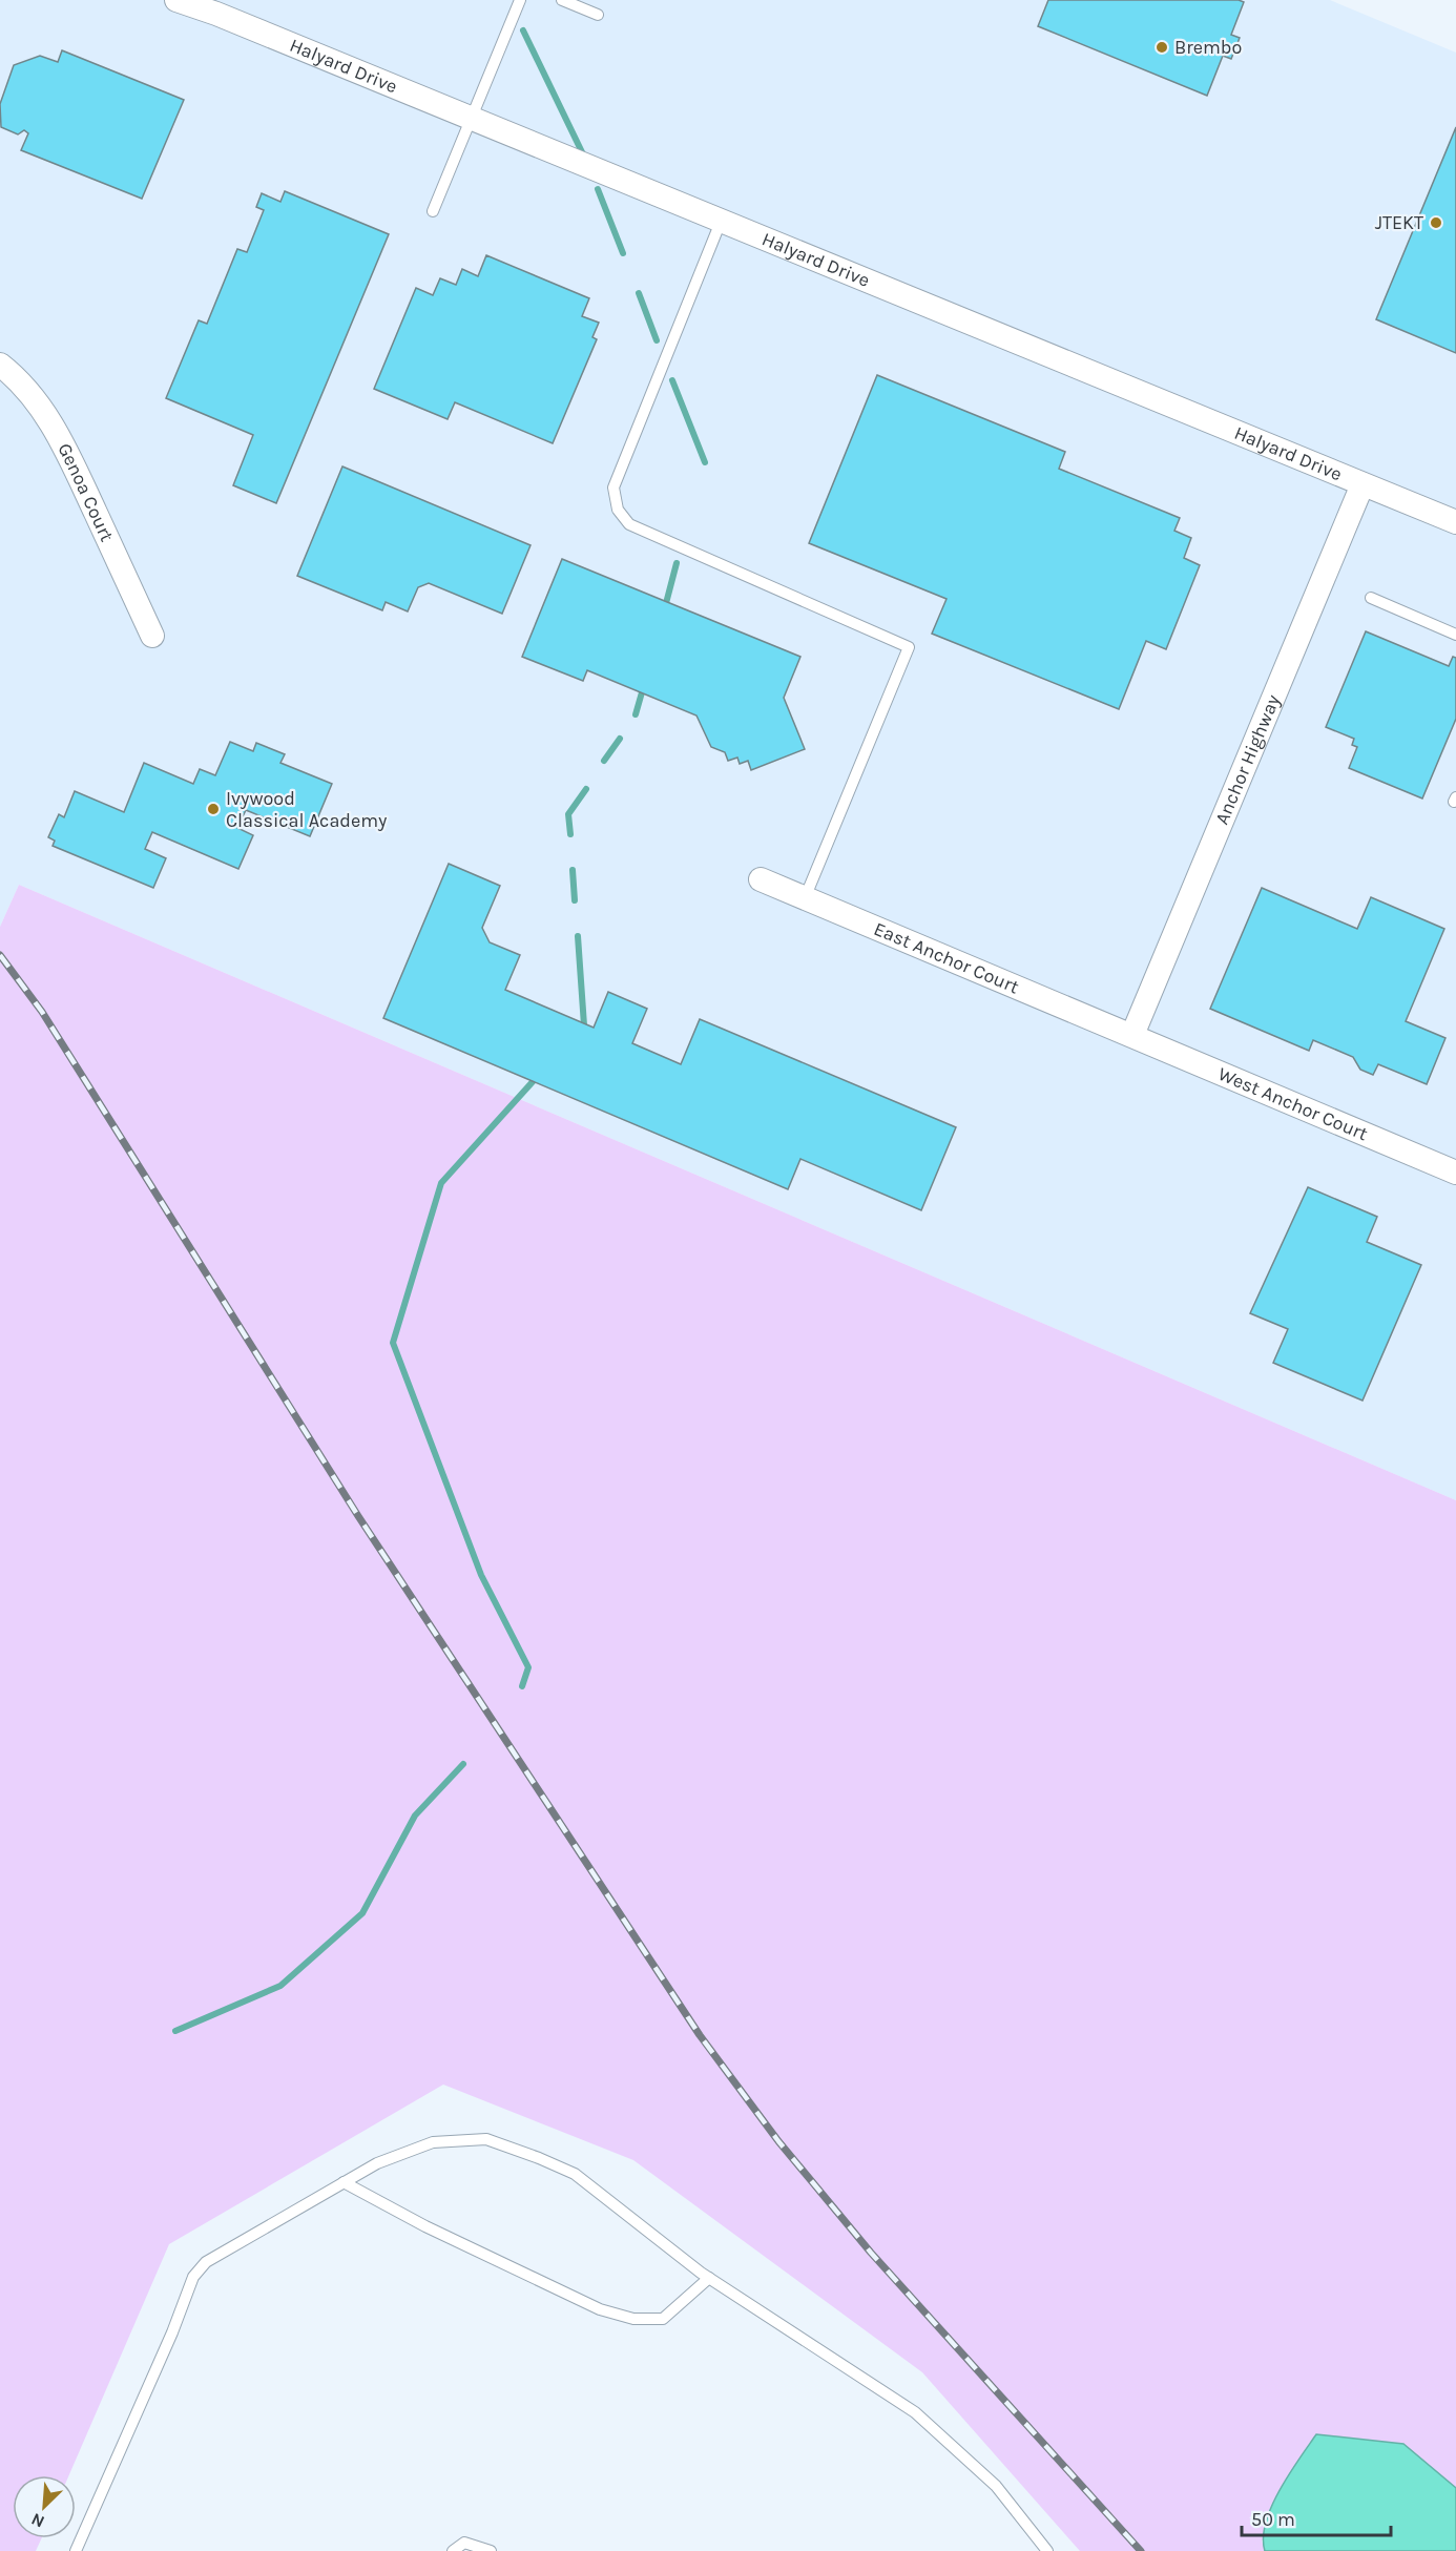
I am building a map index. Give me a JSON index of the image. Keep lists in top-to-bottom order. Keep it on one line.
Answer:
{"streets":{"street":["Halyard Drive","Genoa Court","Anchor Highway","East Anchor Court","West Anchor Court"]},"crossings":[["Halyard Drive","Anchor Highway"],["Anchor Highway","East Anchor Court"],["Anchor Highway","West Anchor Court"],["East Anchor Court","West Anchor Court"]],"places":["Brembo","JTEKT","Ivywood Classical Academy"],"scale_bar":"50 m","north":"bottom left"}
